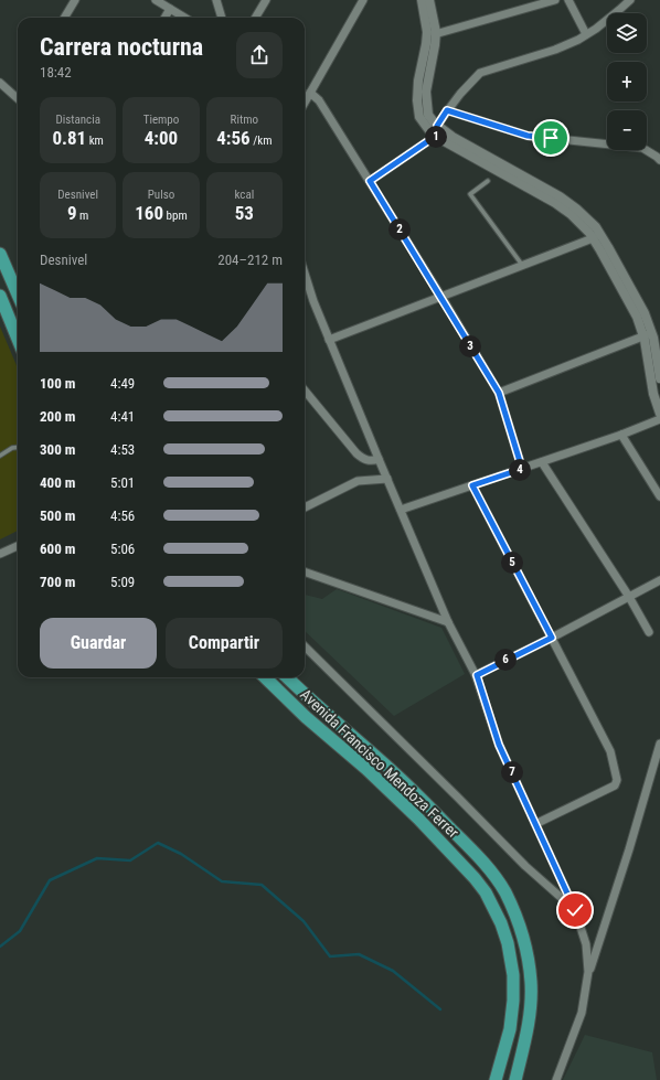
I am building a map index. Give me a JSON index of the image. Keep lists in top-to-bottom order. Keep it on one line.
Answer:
{"streets":{"highway":["Avenida Francisco Mendoza Ferrer"]},"page":{"map_buttons":["+","−"],"heading":["Carrera nocturna","18:42"],"stats":[["Distancia","0.81 km"],["Tiempo","4:00"],["Ritmo","4:56 /km"],["Desnivel","9 m"],["Pulso","160 bpm"],["kcal","53"]],"pins":["1","2","3","4","5","6","7"],"chart":["Desnivel","204–212 m"],"list":[{"name":"100 m","note":"4:49"},{"name":"200 m","note":"4:41"},{"name":"300 m","note":"4:53"},{"name":"400 m","note":"5:01"},{"name":"500 m","note":"4:56"},{"name":"600 m","note":"5:06"},{"name":"700 m","note":"5:09"}],"buttons":["Guardar","Compartir"]}}
